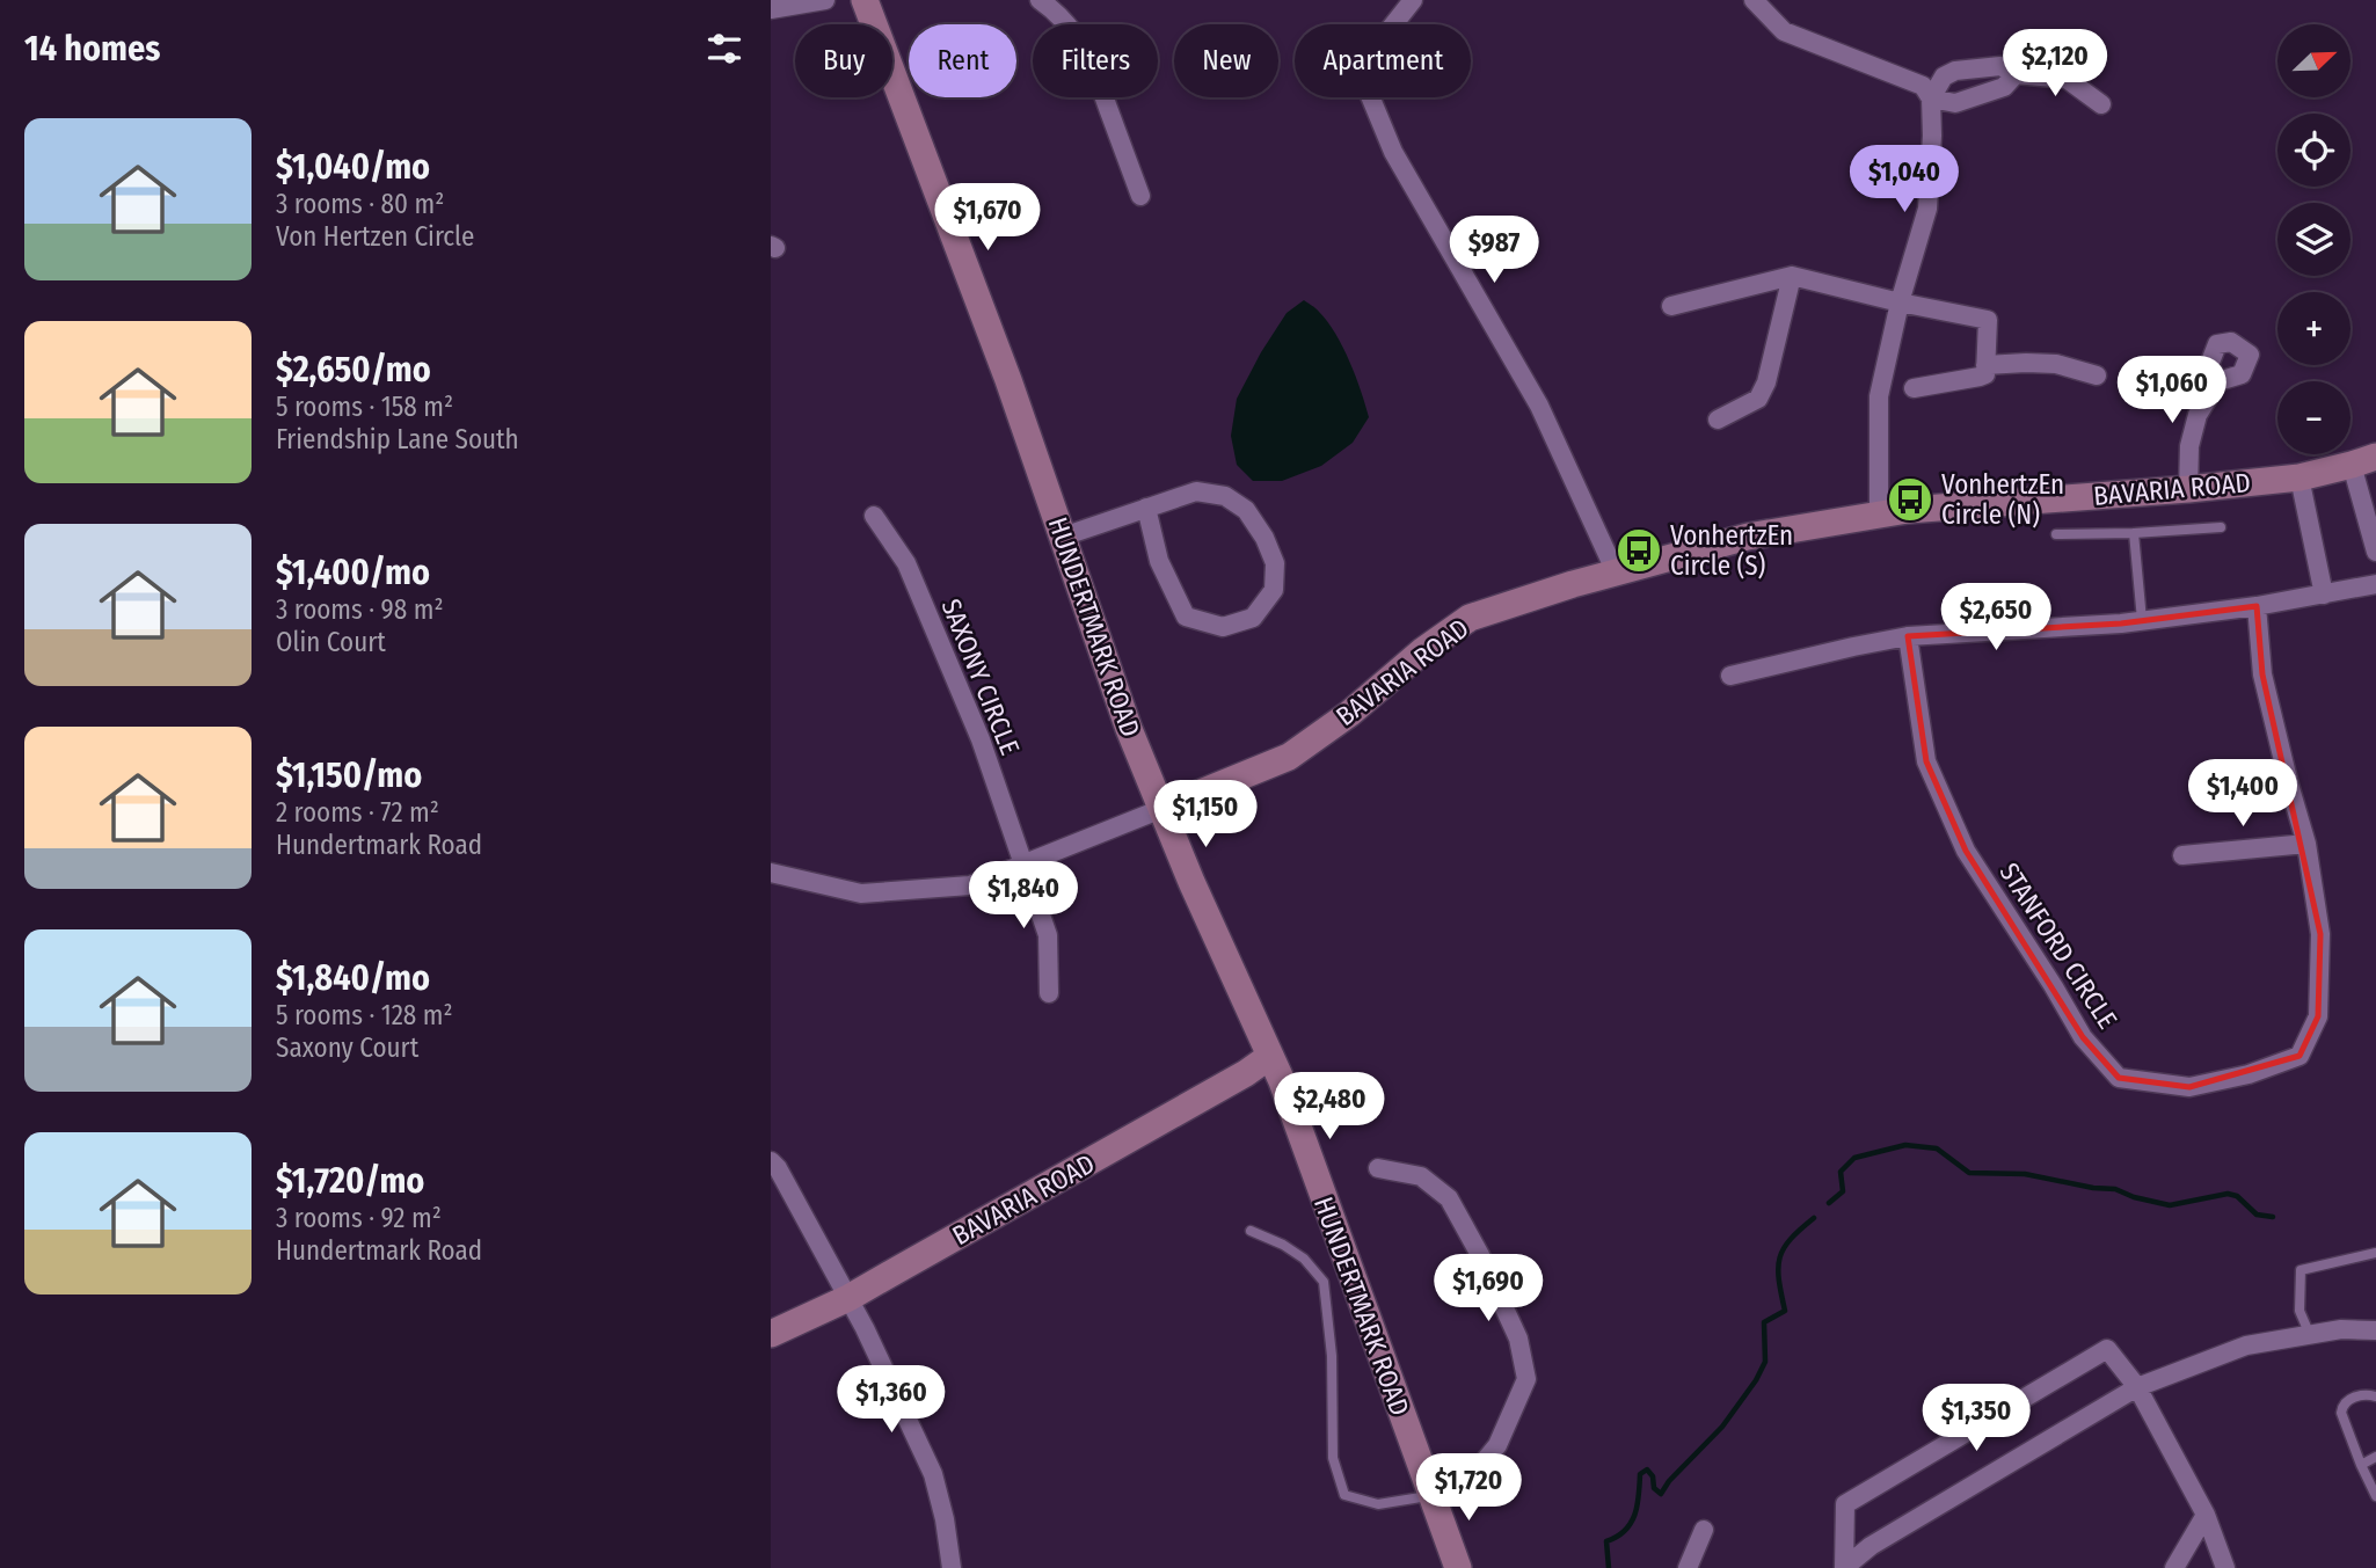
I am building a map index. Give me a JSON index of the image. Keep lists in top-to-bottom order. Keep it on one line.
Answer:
{"streets":{"street":["BAVARIA ROAD","HUNDERTMARK ROAD","SAXONY CIRCLE","STANFORD CIRCLE"]},"crossings":[["BAVARIA ROAD","HUNDERTMARK ROAD"]],"places":{"bus stop":["VonhertzEn Circle (N)","VonhertzEn Circle (S)"]},"north":"top right","page":{"heading":"14 homes","map_buttons":["+","−"],"chip":["Buy","Rent","Filters","New","Apartment"],"price":["$2,120","$1,040","$1,670","$987","$1,060","$2,650","$1,400","$1,150","$1,840","$2,480","$1,690","$1,360","$1,350","$1,720"],"list":[{"name":"$1,040/mo","note":"3 rooms · 80 m² · Von Hertzen Circle"},{"name":"$2,650/mo","note":"5 rooms · 158 m² · Friendship Lane South"},{"name":"$1,400/mo","note":"3 rooms · 98 m² · Olin Court"},{"name":"$1,150/mo","note":"2 rooms · 72 m² · Hundertmark Road"},{"name":"$1,840/mo","note":"5 rooms · 128 m² · Saxony Court"},{"name":"$1,720/mo","note":"3 rooms · 92 m² · Hundertmark Road"}]}}
